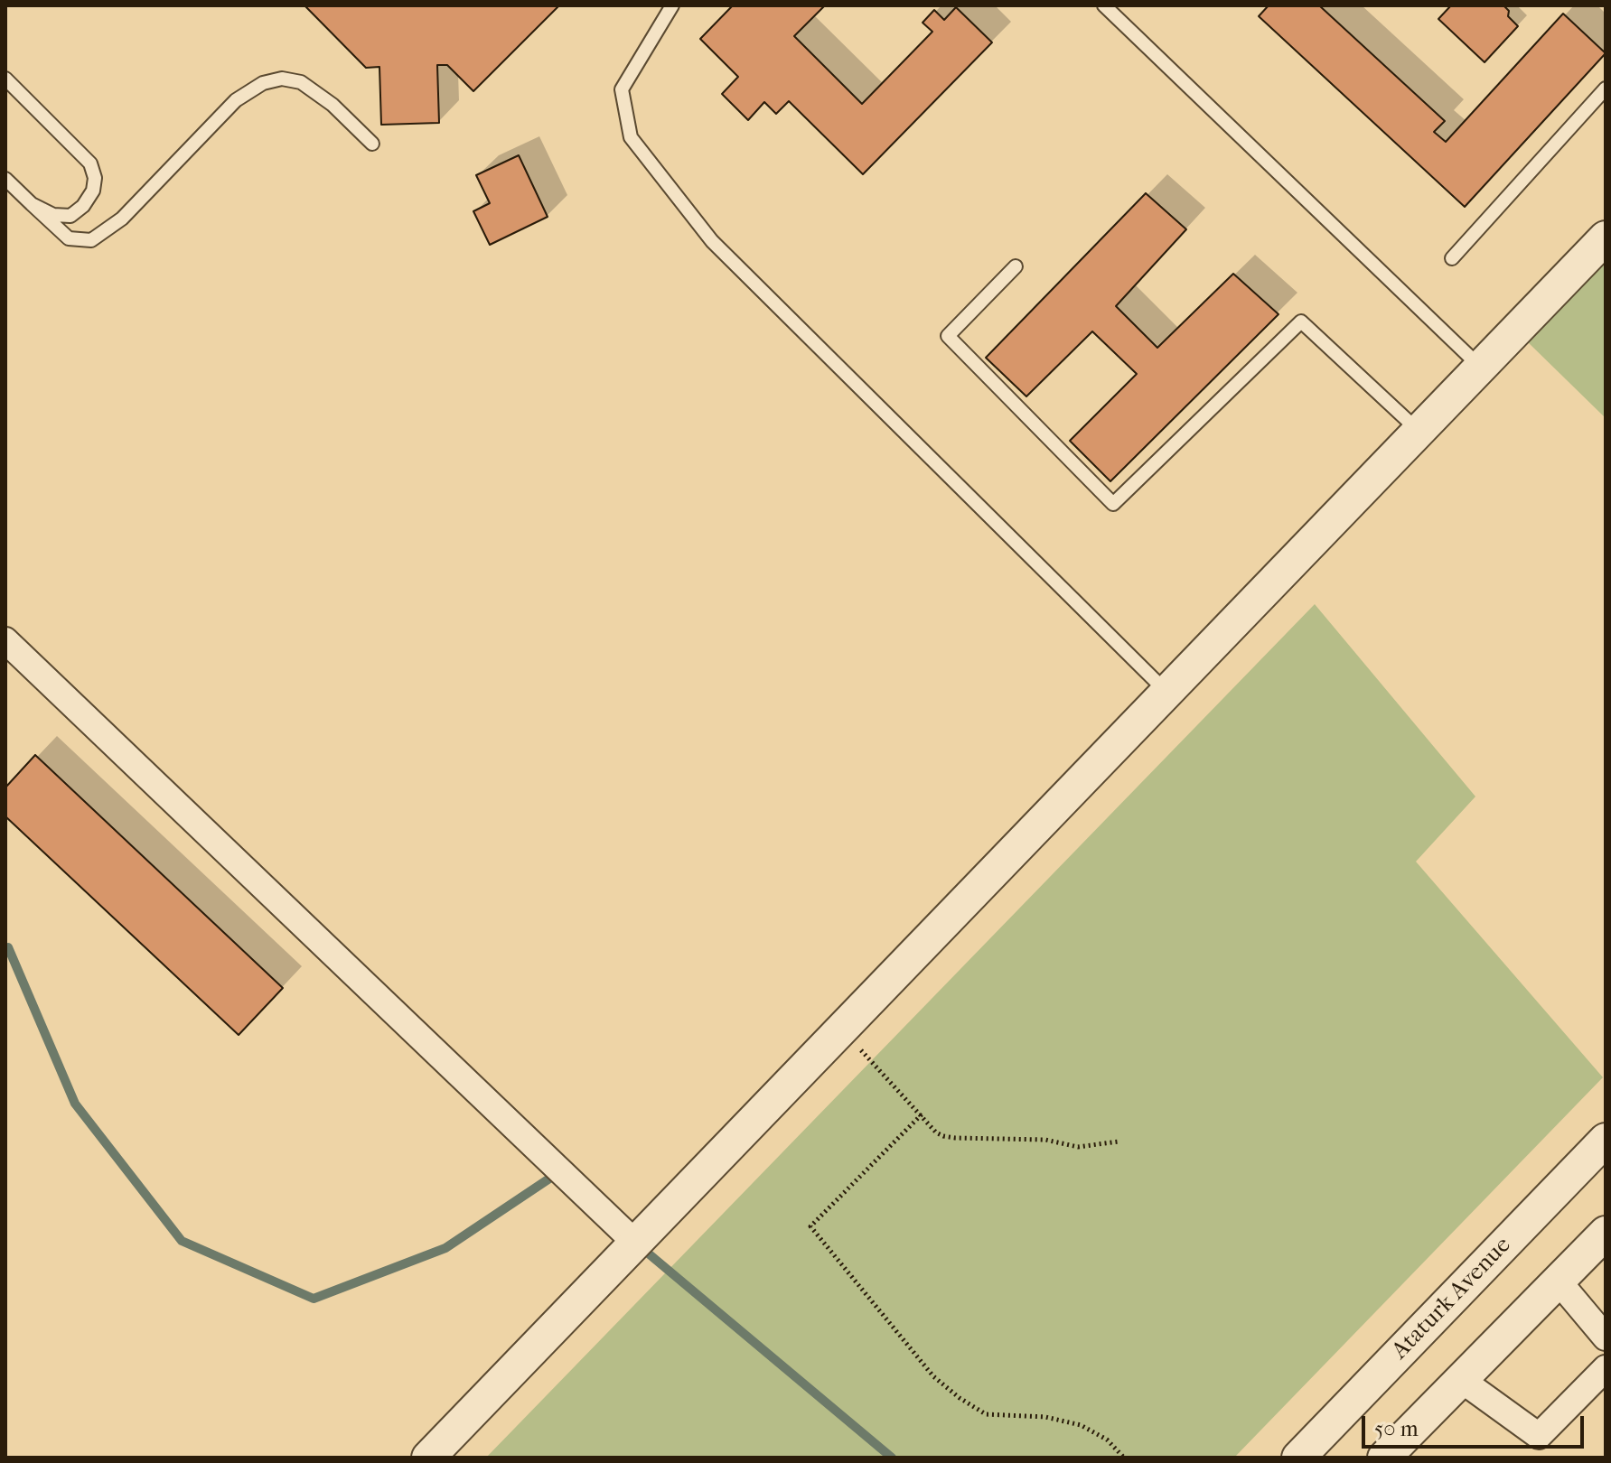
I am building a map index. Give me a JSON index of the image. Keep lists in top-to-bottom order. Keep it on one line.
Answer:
{"streets":{"street":["Ataturk Avenue"]},"scale_bar":"50 m"}
